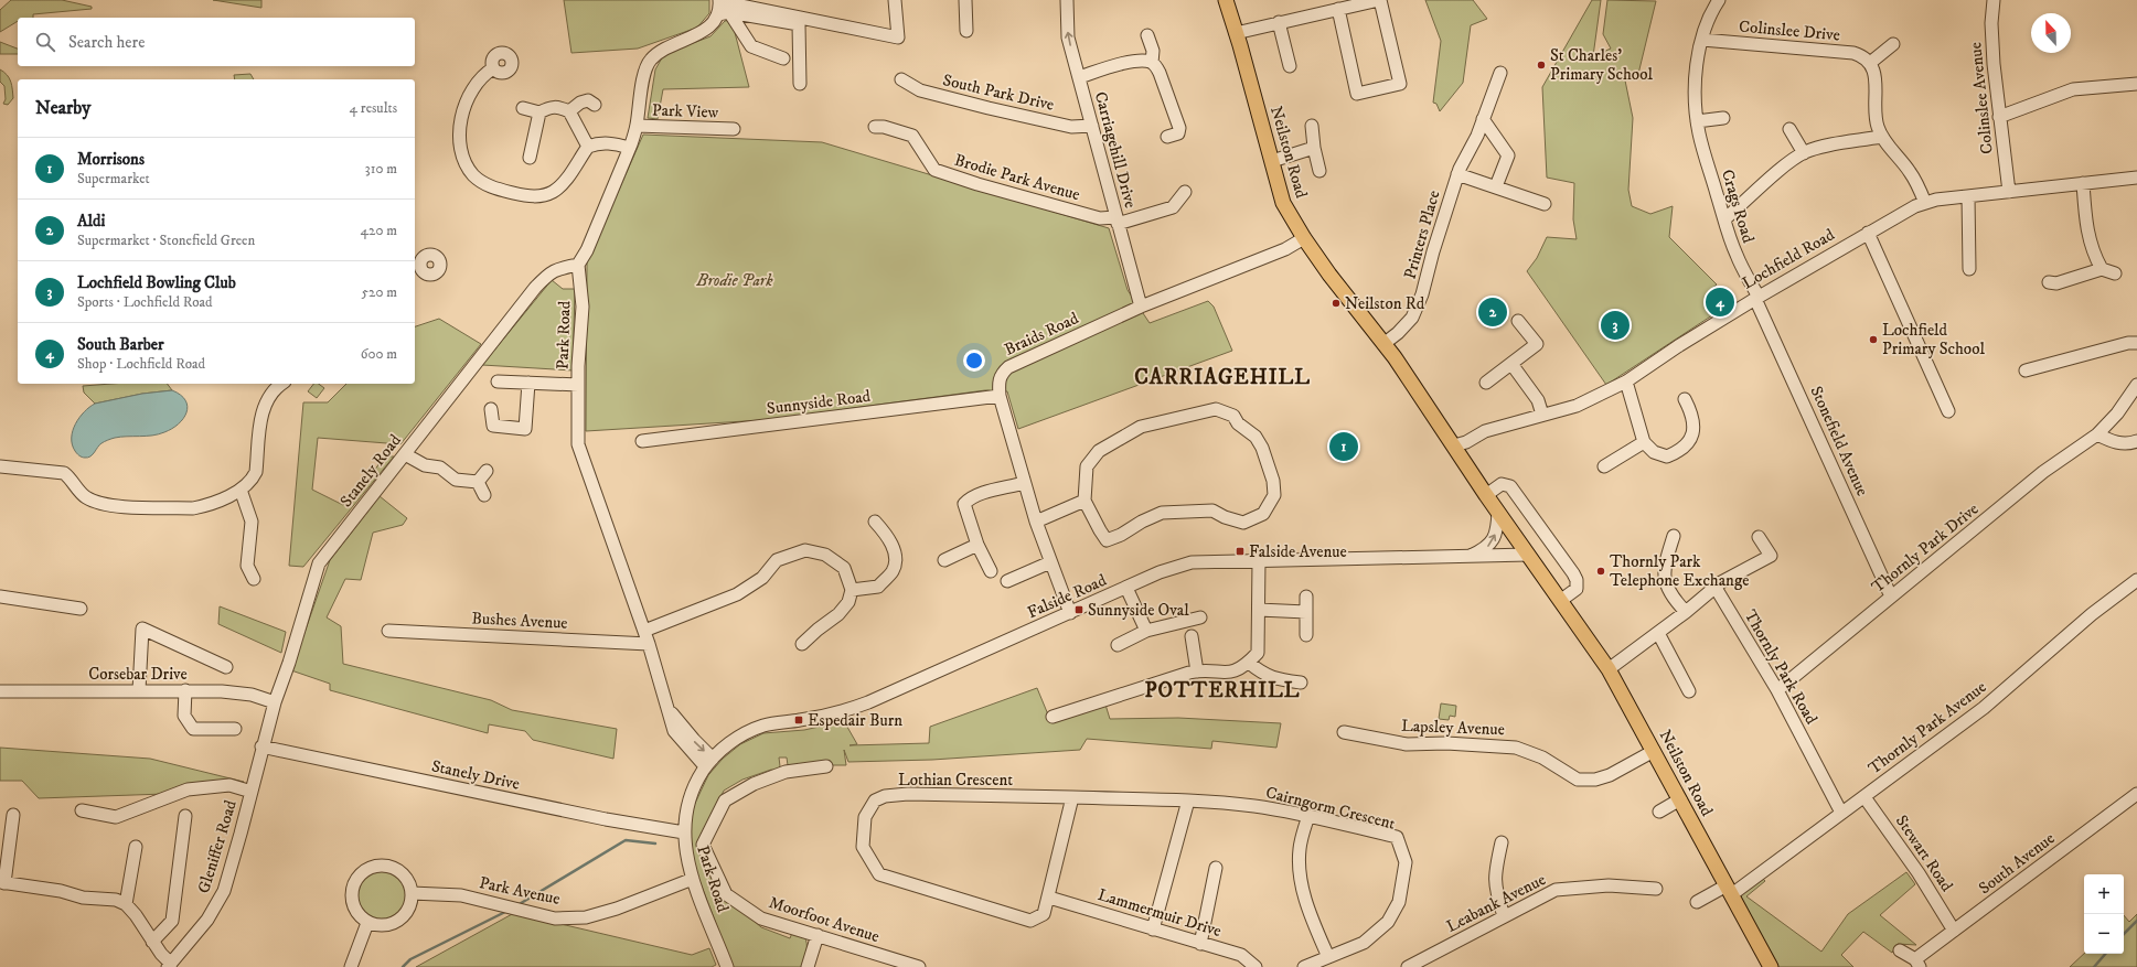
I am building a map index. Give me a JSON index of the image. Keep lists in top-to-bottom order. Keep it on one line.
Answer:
{"streets":{"main road":["Neilston Road"],"street":["Colinslee Drive","South Park Drive","Colinslee Avenue","Park View","Carriagehill Drive","Brodie Park Avenue","Crags Road","Printers Place","Lochfield Road","Braids Road","Park Road","Sunnyside Road","Stonefield Avenue","Stanely Road","Thornly Park Drive","Falside Road","Bushes Avenue","Thornly Park Road","Corsebar Drive","Lapsley Avenue","Thornly Park Avenue","Stanely Drive","Lothian Crescent","Cairngorm Crescent","Gleniffer Road","Stewart Road","South Avenue","Park Avenue","Leabank Avenue","Lammermuir Drive","Moorfoot Avenue"]},"crossings":[["Colinslee Drive","Crags Road"],["South Park Drive","Carriagehill Drive"],["Colinslee Avenue","Lochfield Road"],["Carriagehill Drive","Brodie Park Avenue"],["Carriagehill Drive","Braids Road"],["Neilston Road","Printers Place"],["Neilston Road","Lochfield Road"],["Neilston Road","Braids Road"],["Neilston Road","Falside Road"],["Neilston Road","Lapsley Avenue"],["Neilston Road","Thornly Park Avenue"],["Crags Road","Lochfield Road"],["Crags Road","Stonefield Avenue"],["Lochfield Road","Stonefield Avenue"],["Braids Road","Sunnyside Road"],["Braids Road","Falside Road"],["Park Road","Stanely Road"],["Park Road","Falside Road"],["Park Road","Bushes Avenue"],["Park Road","Stanely Drive"],["Park Road","Park Avenue"],["Stonefield Avenue","Thornly Park Drive"],["Stanely Road","Corsebar Drive"],["Stanely Road","Stanely Drive"],["Stanely Road","Gleniffer Road"],["Thornly Park Drive","Thornly Park Road"],["Thornly Park Road","Thornly Park Avenue"],["Thornly Park Avenue","Stewart Road"],["Stanely Drive","Gleniffer Road"],["Lothian Crescent","Cairngorm Crescent"],["Lothian Crescent","Lammermuir Drive"],["Stewart Road","South Avenue"]],"districts":["CARRIAGEHILL","POTTERHILL"],"parks":["Brodie Park"],"places":{"other":["St Charles' Primary School","Neilston Rd","Lochfield Primary School","Thornly Park Telephone Exchange"],"transit":["Falside Avenue","Sunnyside Oval","Espedair Burn"]},"north":"top","page":{"search":"Search here","heading":["Nearby","4 results"],"list":[{"mark":"1","name":"Morrisons","note":"Supermarket","value":"310 m"},{"mark":"2","name":"Aldi","note":"Supermarket · Stonefield Green","value":"420 m"},{"mark":"3","name":"Lochfield Bowling Club","note":"Sports · Lochfield Road","value":"520 m"},{"mark":"4","name":"South Barber","note":"Shop · Lochfield Road","value":"600 m"}],"pins":["4","2","3","1"],"map_buttons":["+","−"]}}
